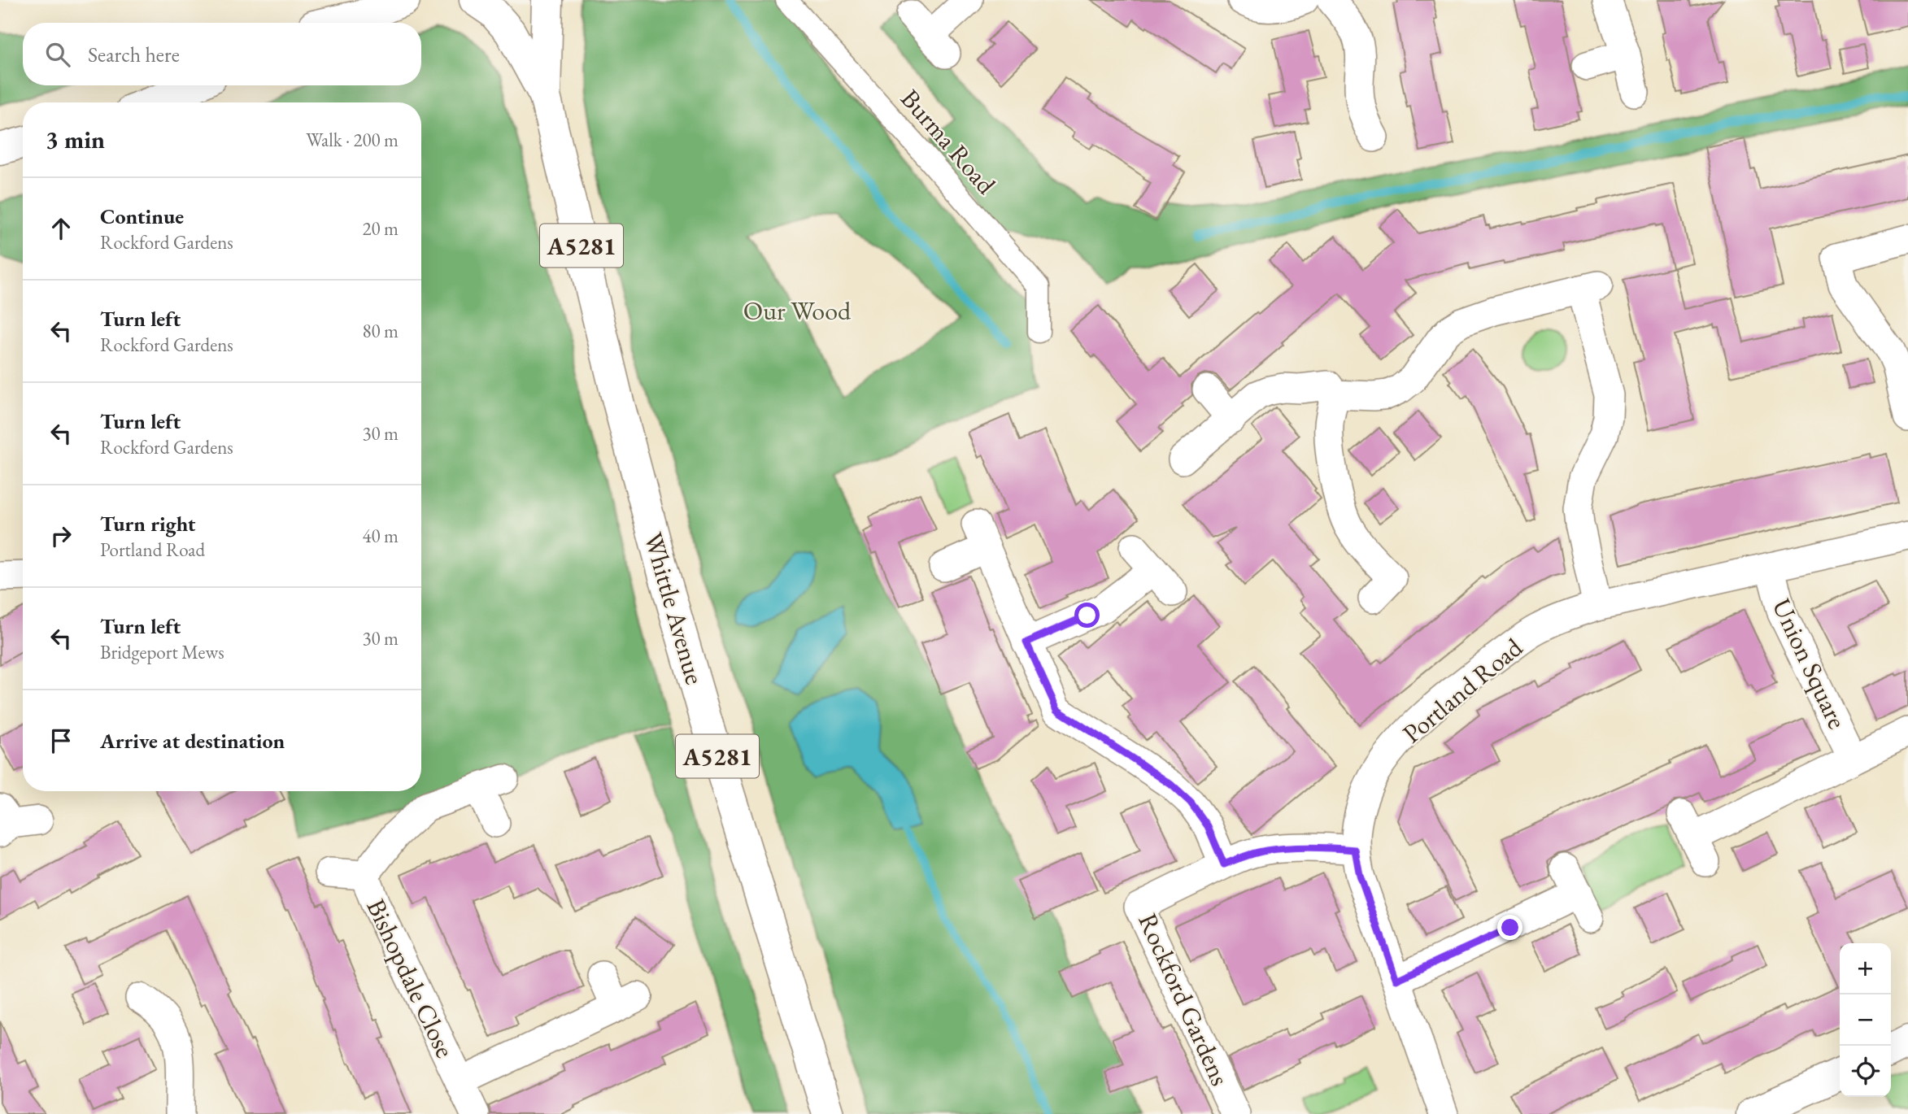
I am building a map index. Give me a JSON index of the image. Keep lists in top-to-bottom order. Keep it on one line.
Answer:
{"streets":{"main road":["A5281","Whittle Avenue"],"street":["Burma Road","Union Square","Portland Road","Bishopdale Close","Rockford Gardens"]},"crossings":[["Union Square","Portland Road"],["Portland Road","Rockford Gardens"]],"parks":["Our Wood"],"page":{"search":"Search here","heading":["3 min","Walk · 200 m"],"list":[["Continue","Rockford Gardens","20 m"],["Turn left","Rockford Gardens","80 m"],["Turn left","Rockford Gardens","30 m"],["Turn right","Portland Road","40 m"],["Turn left","Bridgeport Mews","30 m"],"Arrive at destination"],"map_buttons":["+","−"]}}
